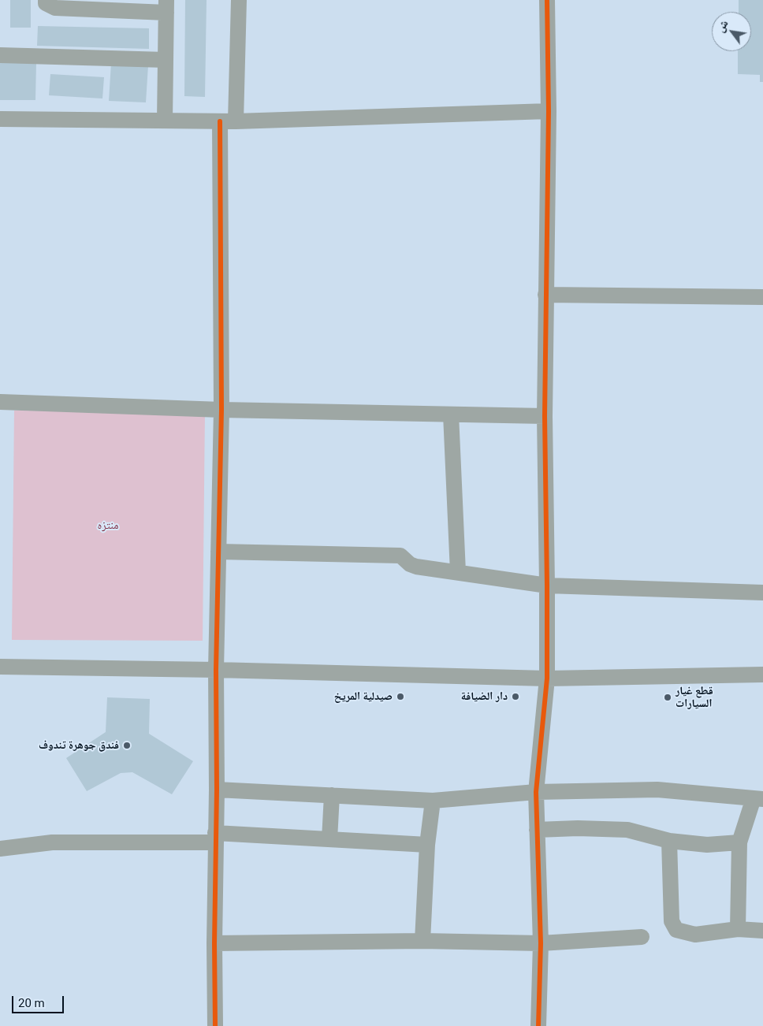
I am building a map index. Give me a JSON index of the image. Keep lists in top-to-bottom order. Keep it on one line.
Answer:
{"parks":["منتزه"],"places":["صيدلية المريخ","دار الضيافة","قطع غيار السيارات","فندق جوهرة تندوف"],"scale_bar":"20 m","north":"top left"}
